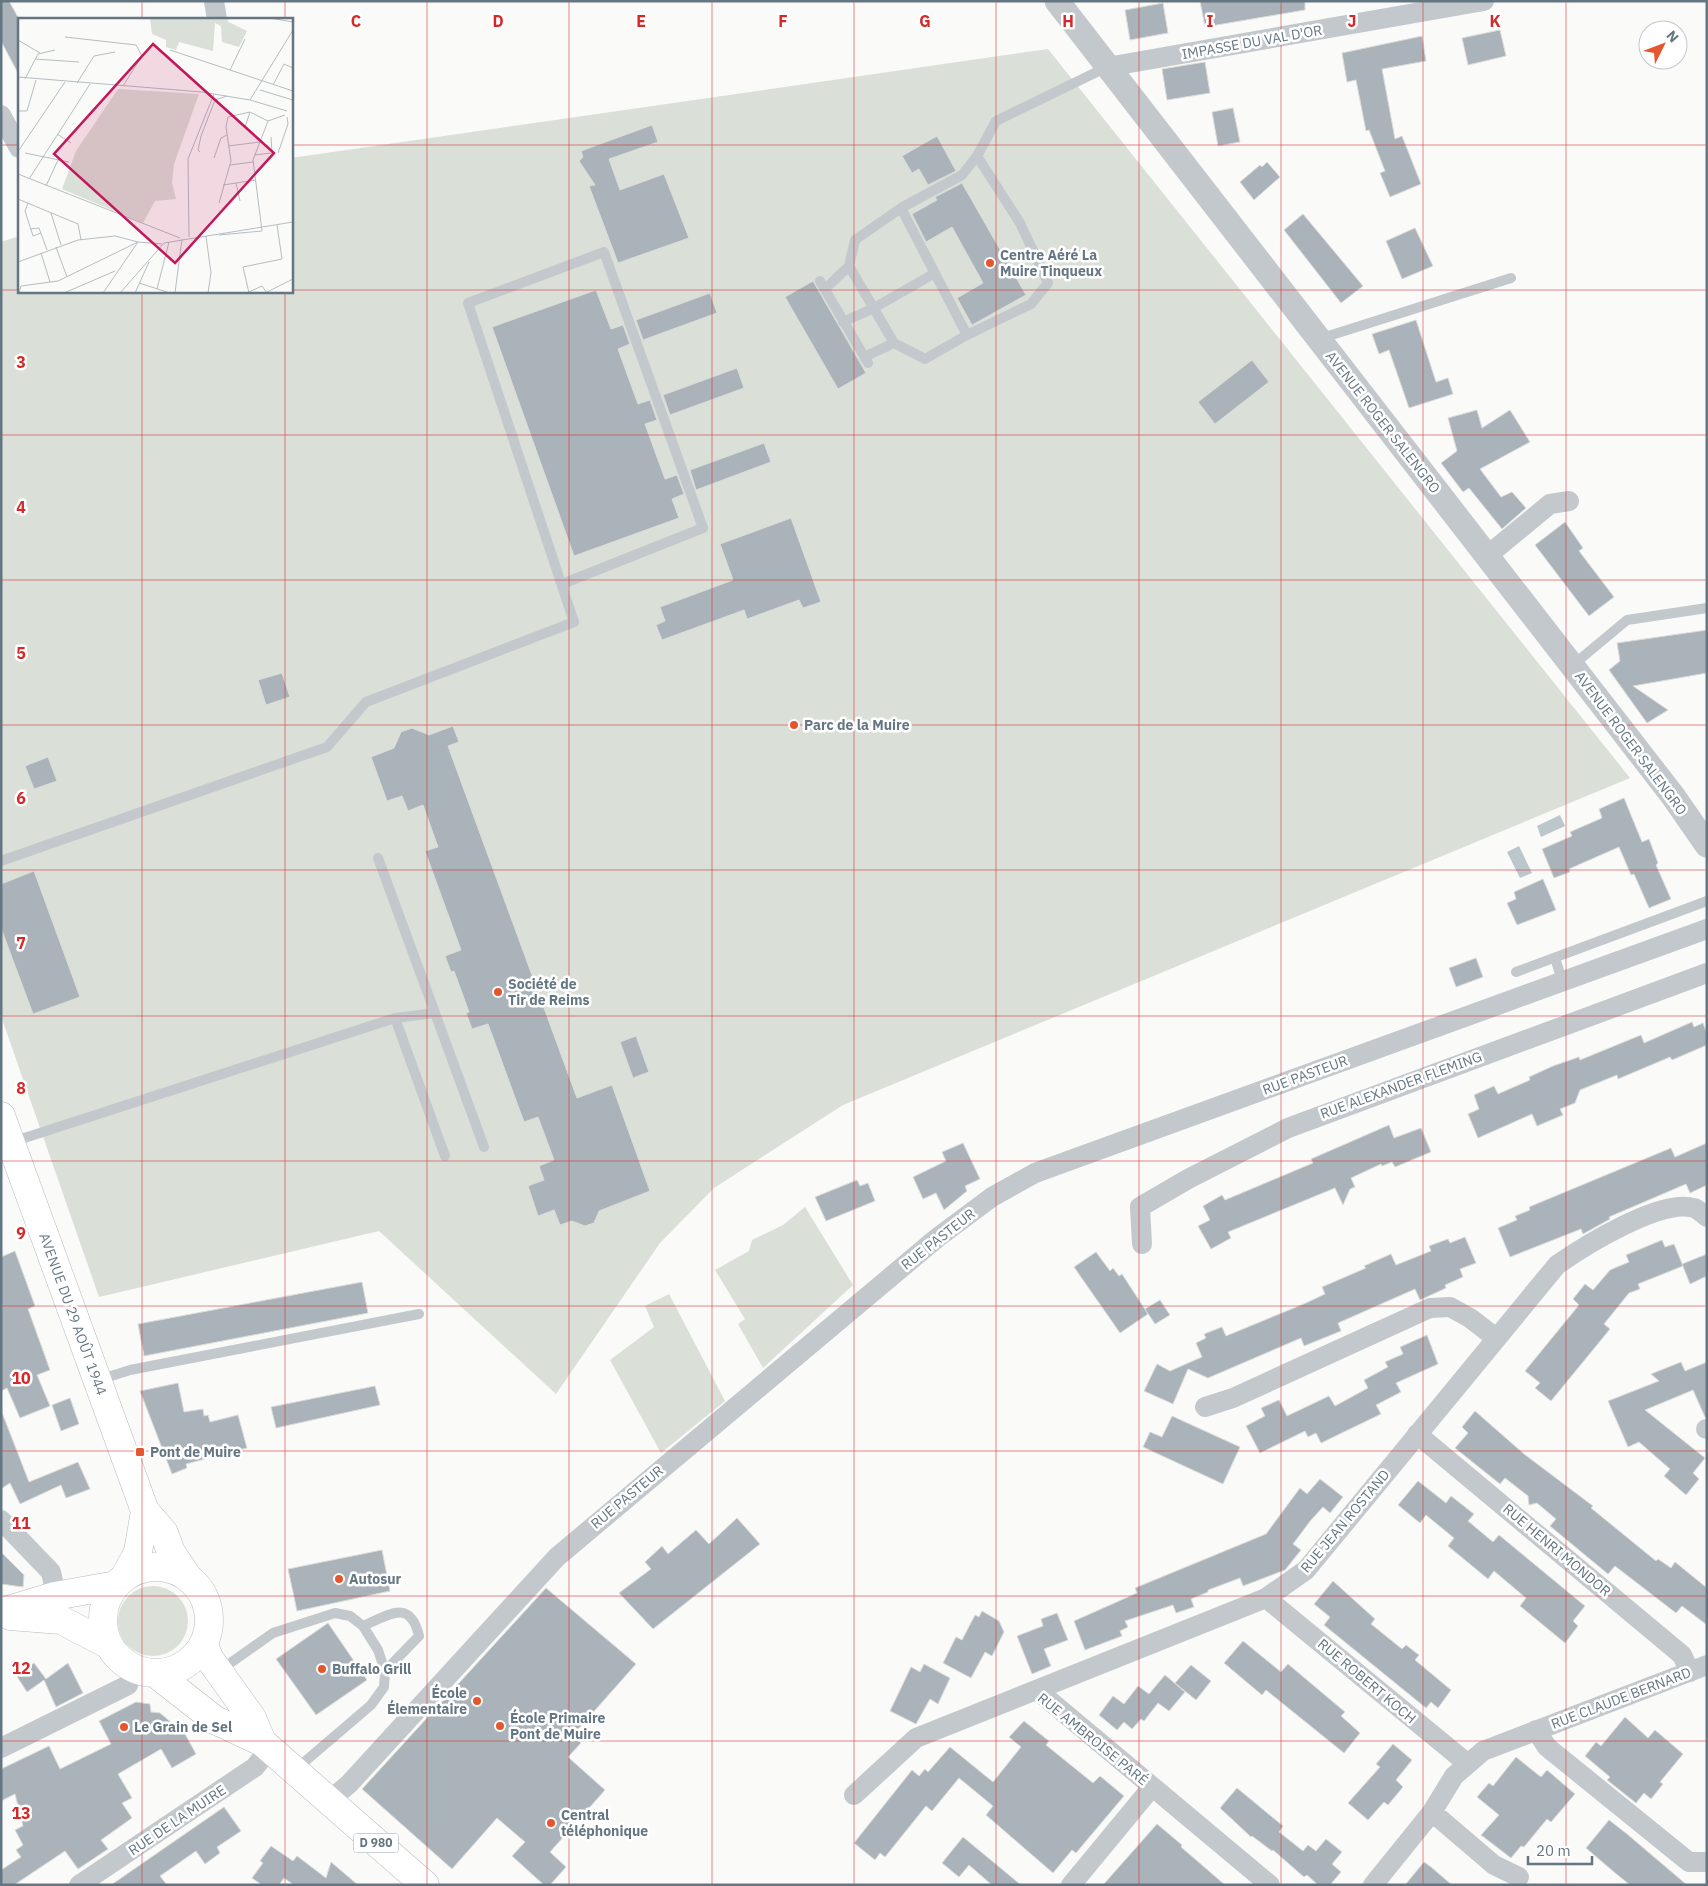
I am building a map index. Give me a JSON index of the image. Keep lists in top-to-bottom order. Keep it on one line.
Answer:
{"streets":{"main road":["AVENUE DU 29 AOÛT 1944","D 980"],"street":["IMPASSE DU VAL D'OR","AVENUE ROGER SALENGRO","RUE PASTEUR","RUE ALEXANDER FLEMING","RUE JEAN ROSTAND","RUE HENRI MONDOR","RUE ROBERT KOCH","RUE CLAUDE BERNARD","RUE AMBROISE PARÉ","RUE DE LA MUIRE"]},"crossings":[["IMPASSE DU VAL D'OR","AVENUE ROGER SALENGRO"],["RUE PASTEUR","D 980"],["RUE JEAN ROSTAND","RUE HENRI MONDOR"],["RUE JEAN ROSTAND","RUE ROBERT KOCH"],["RUE JEAN ROSTAND","RUE AMBROISE PARÉ"],["RUE HENRI MONDOR","RUE CLAUDE BERNARD"],["RUE ROBERT KOCH","RUE CLAUDE BERNARD"],["RUE DE LA MUIRE","D 980"]],"places":{"other":["Centre Aéré La Muire Tinqueux","Parc de la Muire","Société de Tir de Reims","Autosur","Buffalo Grill","École Élementaire","École Primaire Pont de Muire","Le Grain de Sel","Central téléphonique"],"transit":["Pont de Muire"]},"scale_bar":"20 m","north":"top right","grid":{"columns":["C","D","E","F","G","H","I","J","K"],"rows":["3","4","5","6","7","8","9","10","11","12","13"]}}
